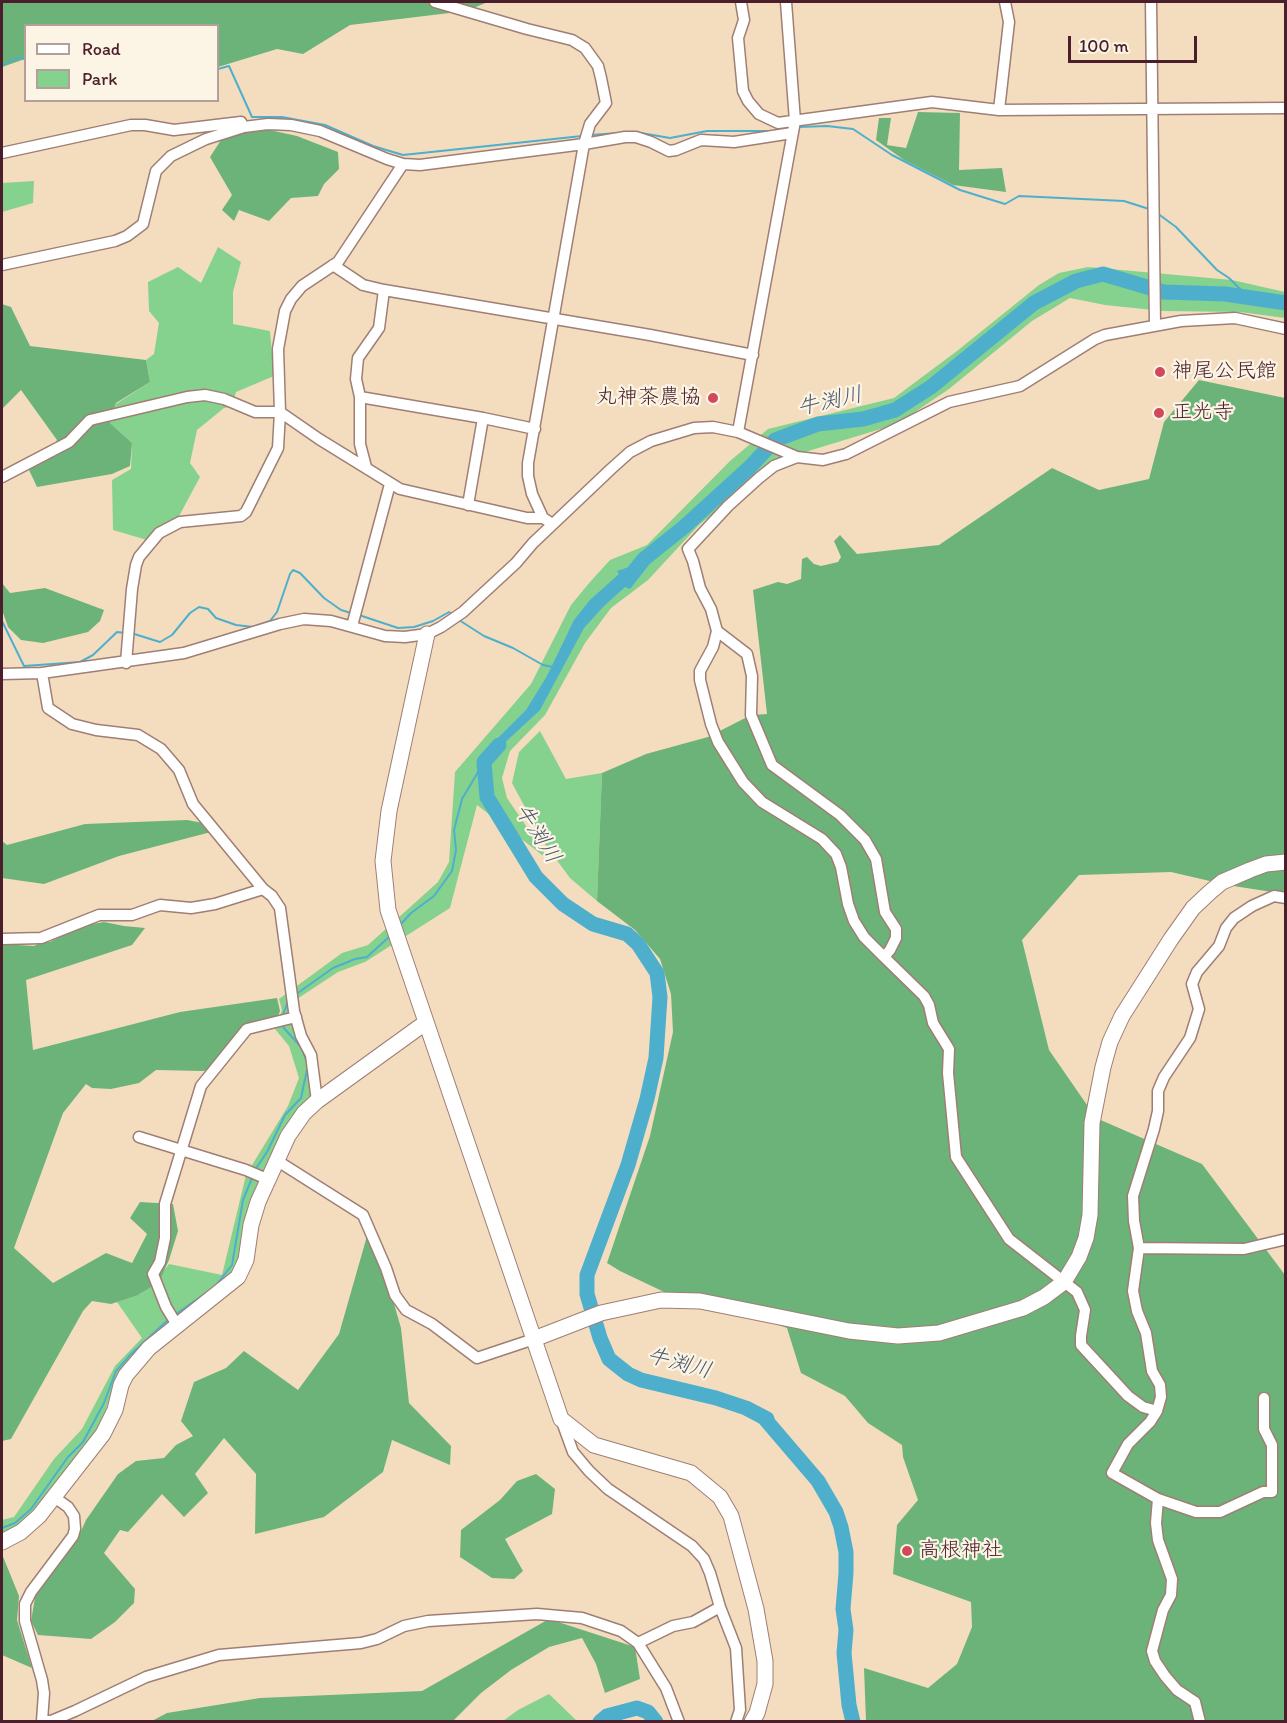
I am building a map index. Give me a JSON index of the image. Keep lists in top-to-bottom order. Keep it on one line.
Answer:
{"water":["牛渕川"],"places":["神尾公民館","丸神茶農協","正光寺","高根神社"],"legend":["Road","Park"],"scale_bar":"100 m"}
